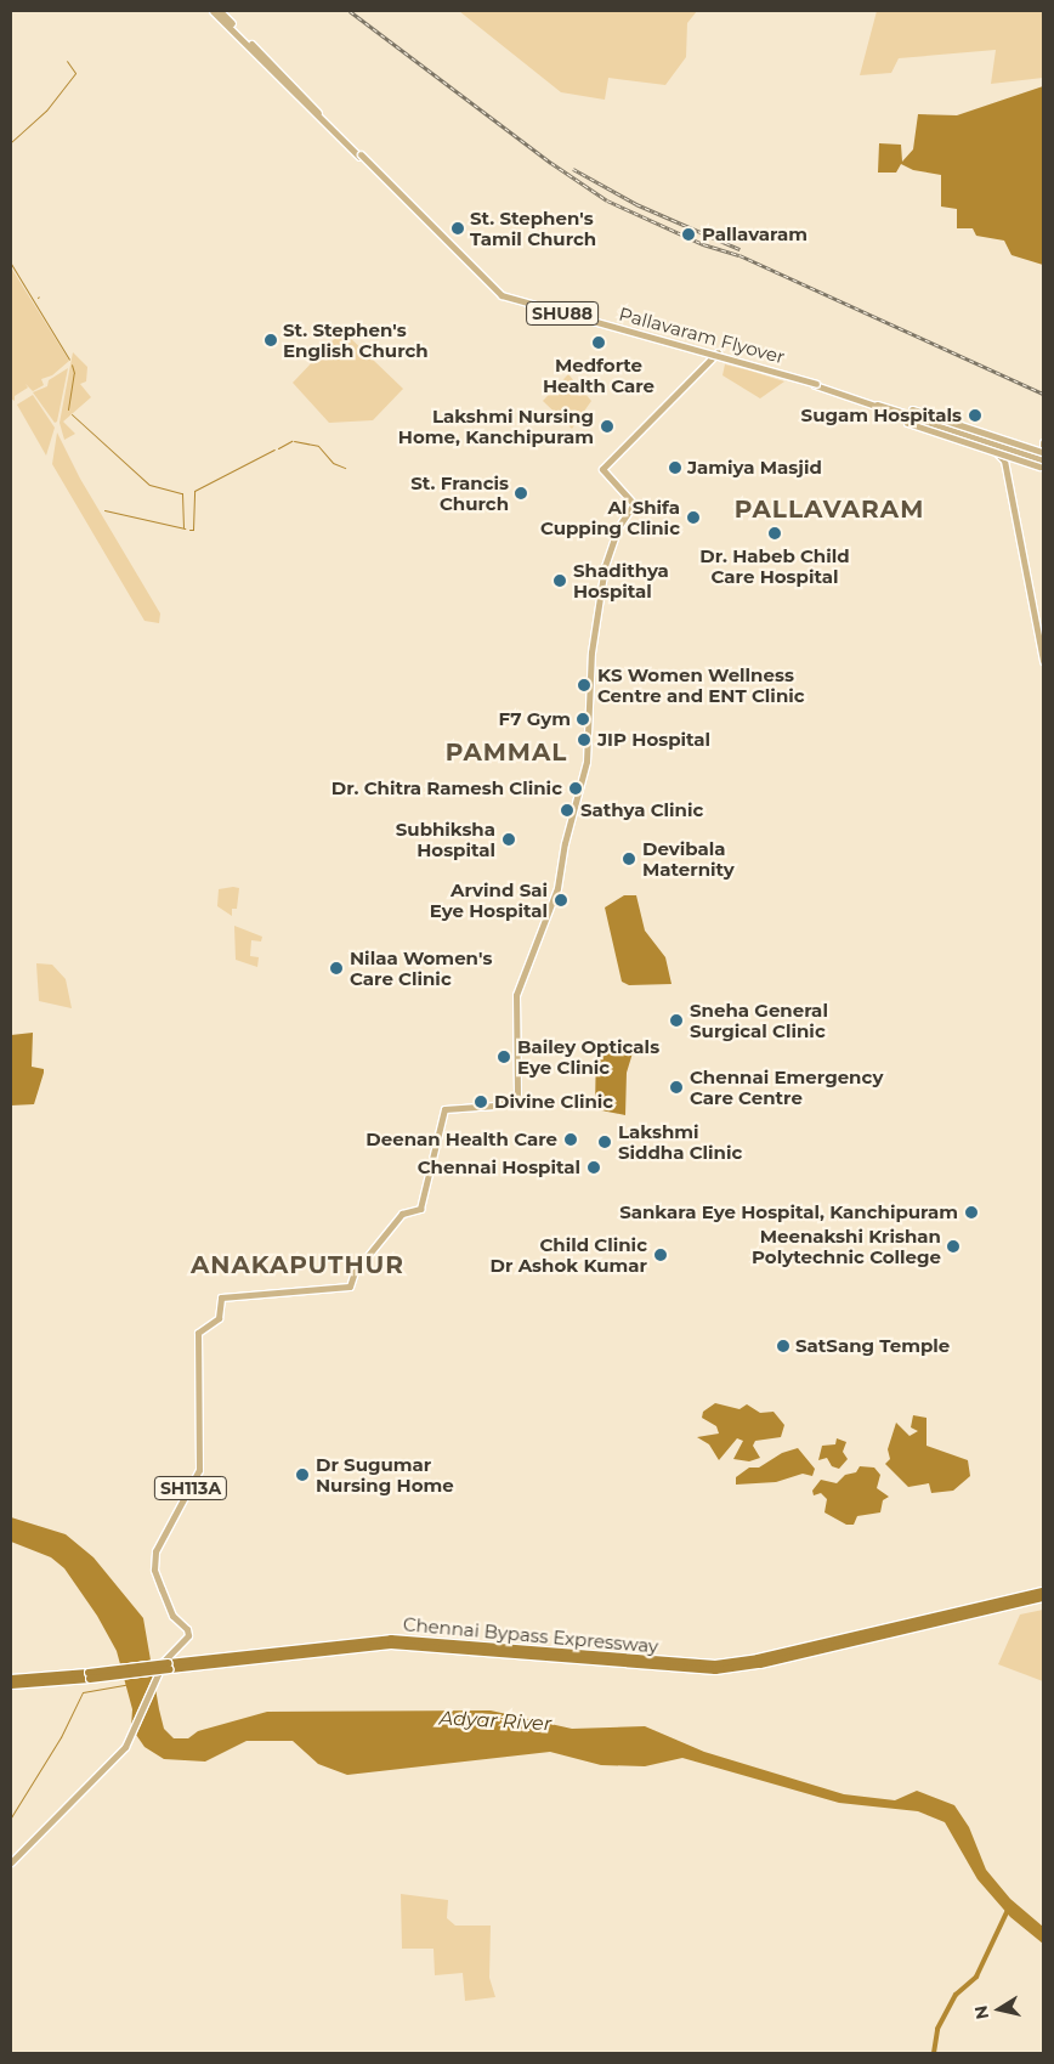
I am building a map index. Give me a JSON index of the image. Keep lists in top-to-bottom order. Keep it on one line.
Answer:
{"streets":{"highway":["Chennai Bypass Expressway"],"main road":["SHU88","Pallavaram Flyover","SH113A"]},"crossings":[["SHU88","Pallavaram Flyover"]],"districts":["PALLAVARAM","PAMMAL","ANAKAPUTHUR"],"water":["Adyar River"],"places":["St. Stephen's Tamil Church","Pallavaram","St. Stephen's English Church","Medforte Health Care","Sugam Hospitals","Lakshmi Nursing Home, Kanchipuram","Jamiya Masjid","St. Francis Church","Al Shifa Cupping Clinic","Dr. Habeb Child Care Hospital","Shadithya Hospital","KS Women Wellness Centre and ENT Clinic","F7 Gym","JIP Hospital","Dr. Chitra Ramesh Clinic","Sathya Clinic","Subhiksha Hospital","Devibala Maternity","Arvind Sai Eye Hospital","Nilaa Women's Care Clinic","Sneha General Surgical Clinic","Bailey Opticals Eye Clinic","Chennai Emergency Care Centre","Divine Clinic","Deenan Health Care","Lakshmi Siddha Clinic","Chennai Hospital","Sankara Eye Hospital, Kanchipuram","Meenakshi Krishan Polytechnic College","Child Clinic Dr Ashok Kumar","SatSang Temple","Dr Sugumar Nursing Home"],"north":"left"}
